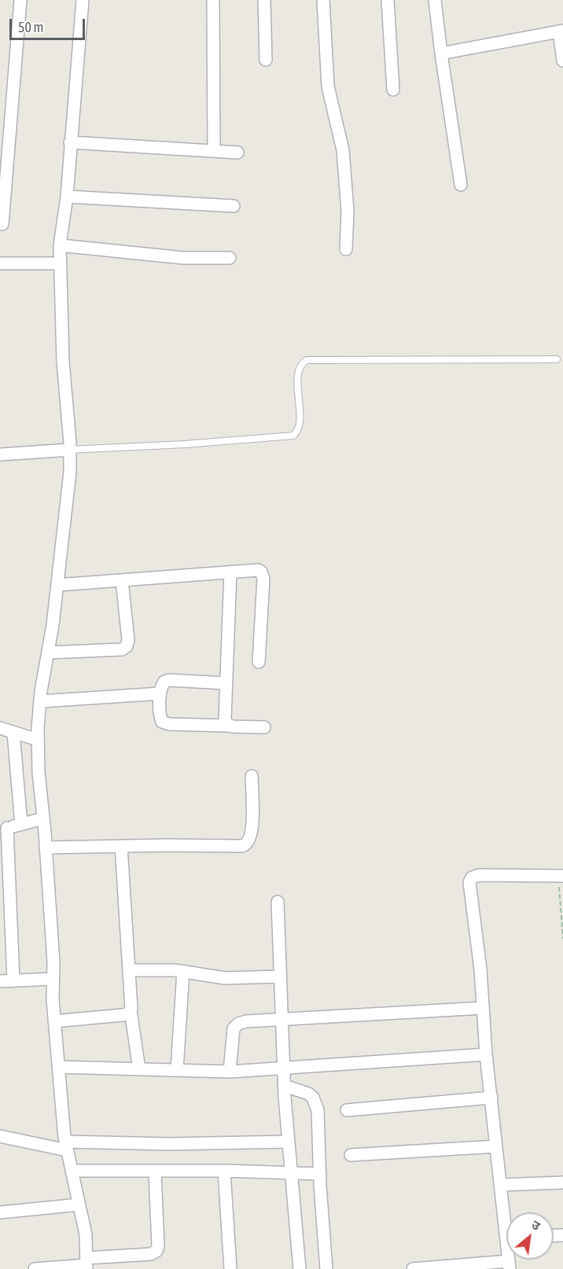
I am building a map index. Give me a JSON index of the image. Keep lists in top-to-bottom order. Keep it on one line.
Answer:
{"scale_bar":"50 m","north":"top right"}
